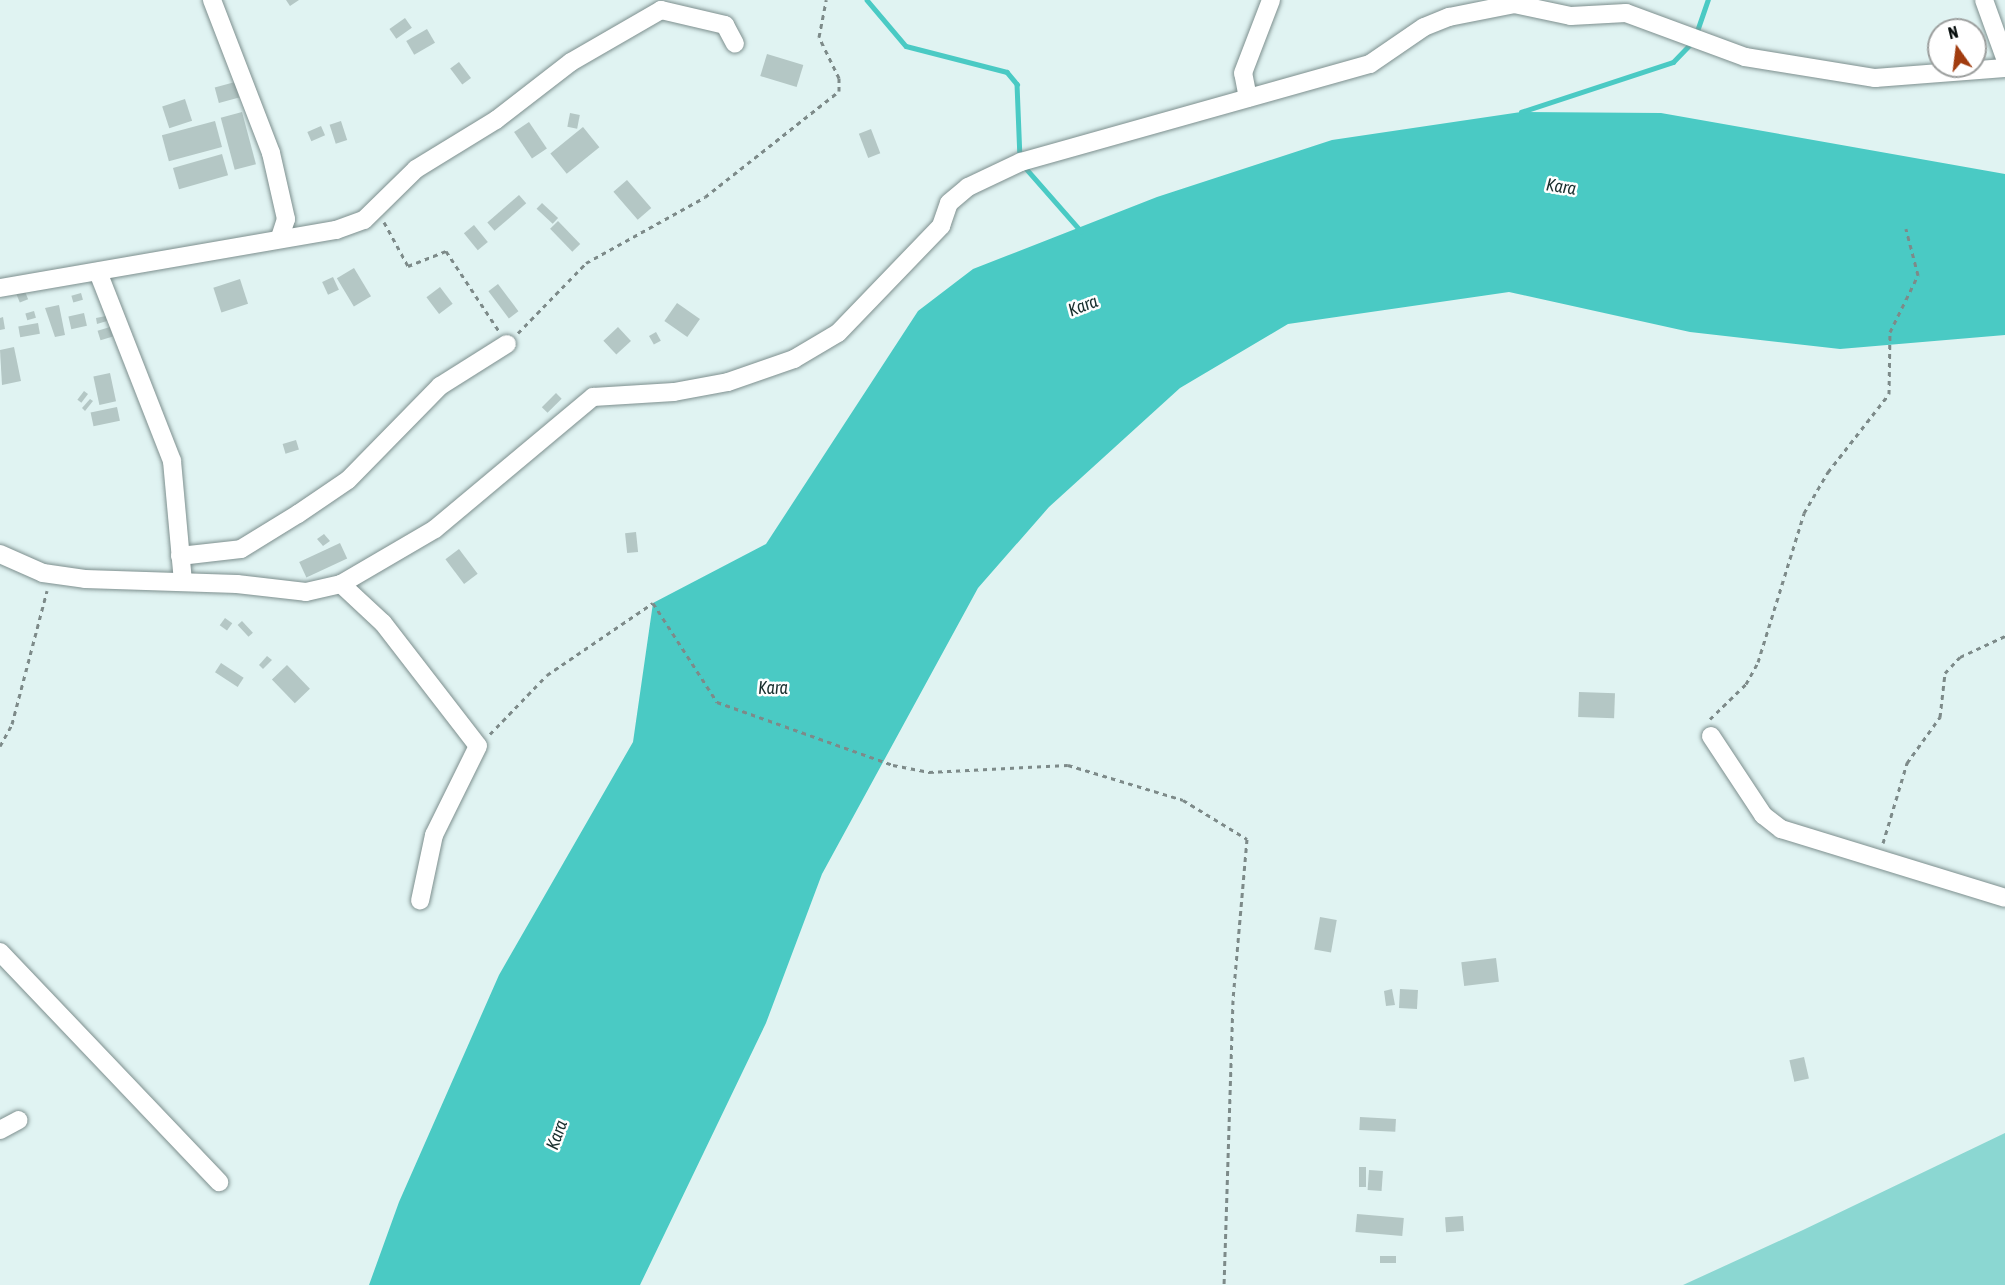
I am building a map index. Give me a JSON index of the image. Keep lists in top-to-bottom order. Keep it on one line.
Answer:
{"water":["Kara"],"north":"top"}
